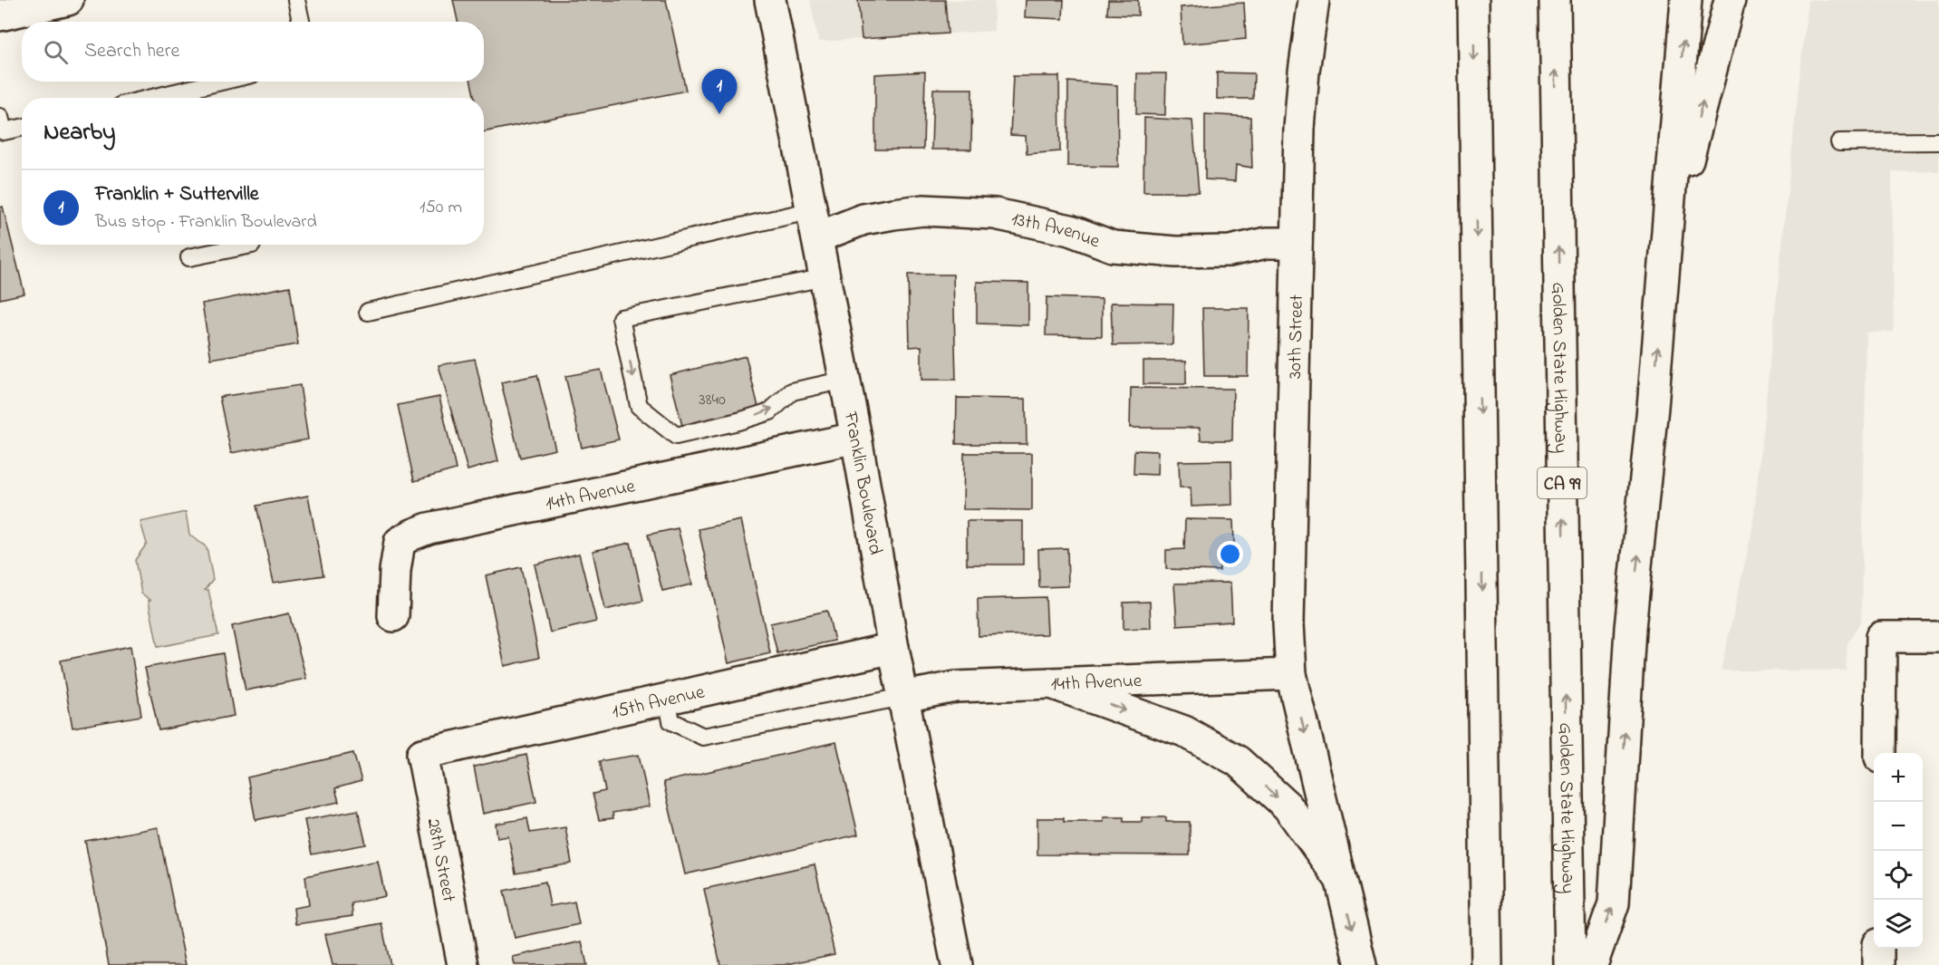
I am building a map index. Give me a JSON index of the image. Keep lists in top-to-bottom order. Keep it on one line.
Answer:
{"streets":{"main road":["13th Avenue","30th Street","Golden State Highway","Franklin Boulevard","CA 99","14th Avenue","15th Avenue","28th Street"]},"crossings":[["13th Avenue","30th Street"],["13th Avenue","Franklin Boulevard"],["30th Street","14th Avenue"],["Franklin Boulevard","14th Avenue"],["Franklin Boulevard","15th Avenue"],["15th Avenue","28th Street"]],"house_numbers":["3840"],"page":{"search":"Search here","pins":"1","heading":"Nearby","list":[{"mark":"1","name":"Franklin + Sutterville","note":"Bus stop · Franklin Boulevard","value":"150 m"}],"map_buttons":["+","−"]}}
